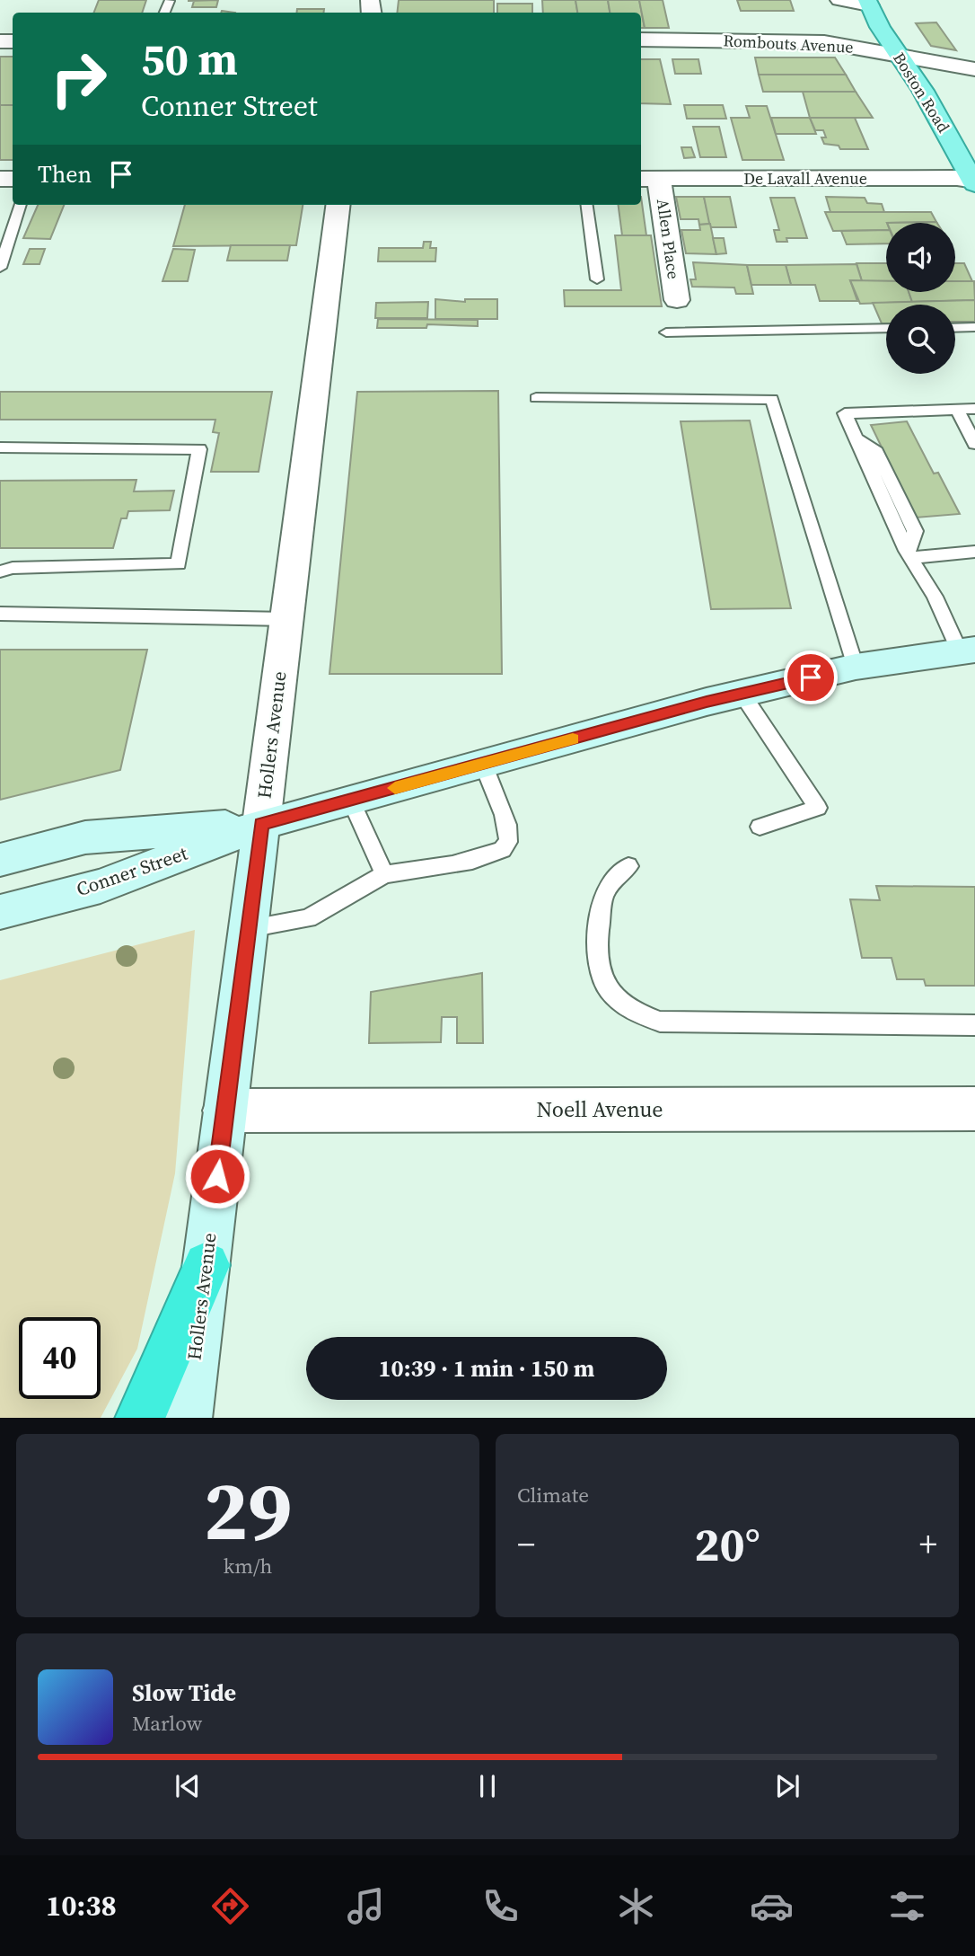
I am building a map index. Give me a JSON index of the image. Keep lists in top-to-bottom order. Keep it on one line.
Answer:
{"streets":{"main road":["Boston Road","Hollers Avenue","Conner Street"],"street":["Rombouts Avenue","De Lavall Avenue","Allen Place","Noell Avenue"]},"crossings":[["Rombouts Avenue","Boston Road"],["Boston Road","De Lavall Avenue"],["De Lavall Avenue","Allen Place"],["Hollers Avenue","Conner Street"],["Hollers Avenue","Noell Avenue"]],"page":{"turn":["50 m","Conner Street"],"then":"Then","limit":"40","trip":"10:39 · 1 min · 150 m","tile":[["29","km/h"],"Climate"],"heat":["−","20°","+"],"song":["Slow Tide","Marlow"],"tabs":"10:38"}}
